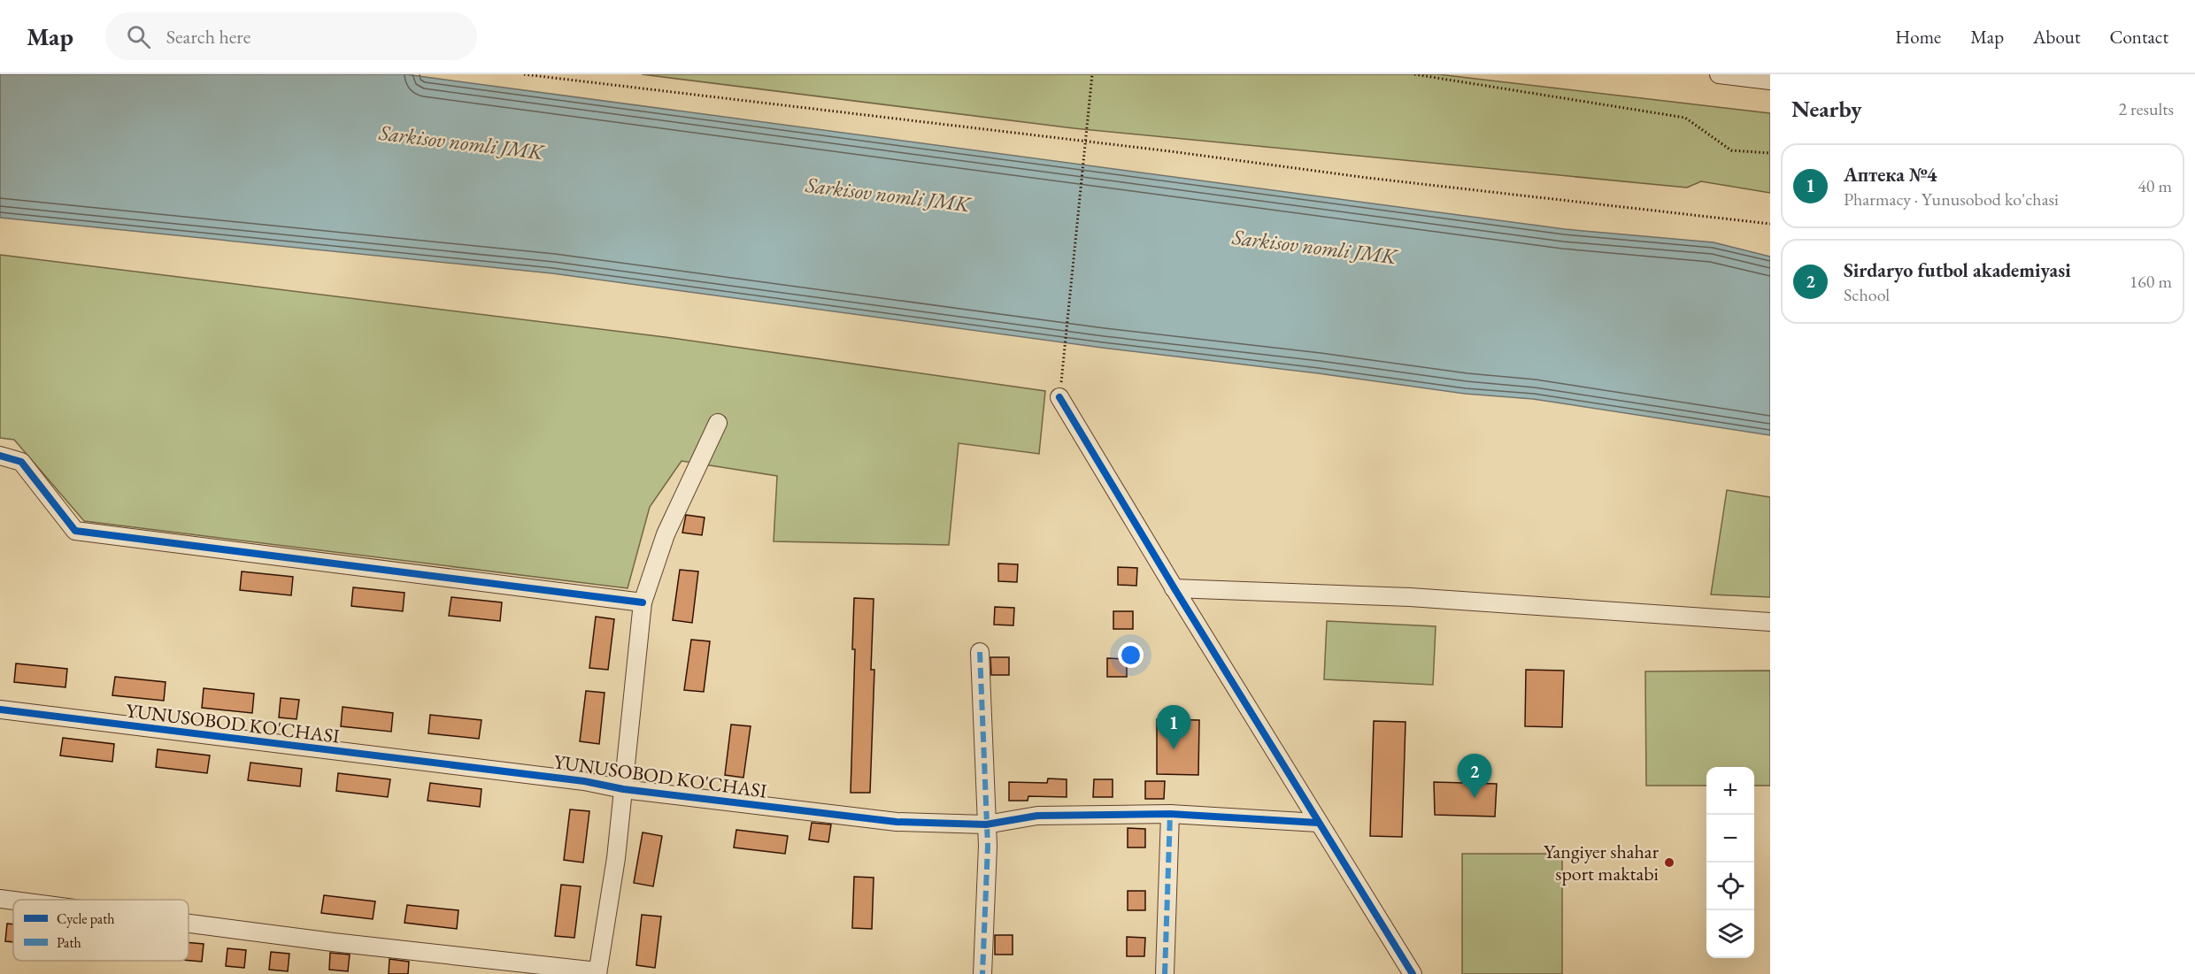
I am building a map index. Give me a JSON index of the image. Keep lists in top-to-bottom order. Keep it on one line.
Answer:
{"streets":{"street":["YUNUSOBOD KO'CHASI"]},"water":["Sarkisov nomli JMK"],"places":["Yangiyer shahar sport maktabi"],"legend":["Cycle path","Path"],"page":{"header":"Map","search":"Search here","nav":["Home","Map","About","Contact"],"heading":["Nearby","2 results"],"list":[{"mark":"1","name":"Аптека №4","note":"Pharmacy · Yunusobod ko'chasi","value":"40 m"},{"mark":"2","name":"Sirdaryo futbol akademiyasi","note":"School","value":"160 m"}],"pins":["1","2"],"map_buttons":["+","−"]}}
